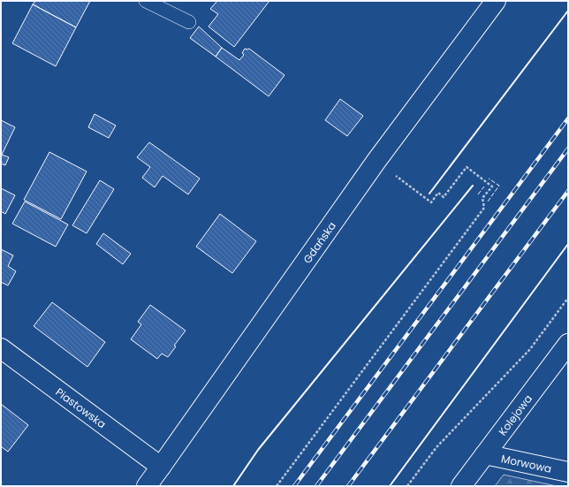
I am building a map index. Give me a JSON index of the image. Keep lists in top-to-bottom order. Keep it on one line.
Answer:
{"streets":{"street":["Gdańska","Piastowska","Kolejowa","Morwowa"]},"crossings":[["Gdańska","Piastowska"],["Kolejowa","Morwowa"]]}
